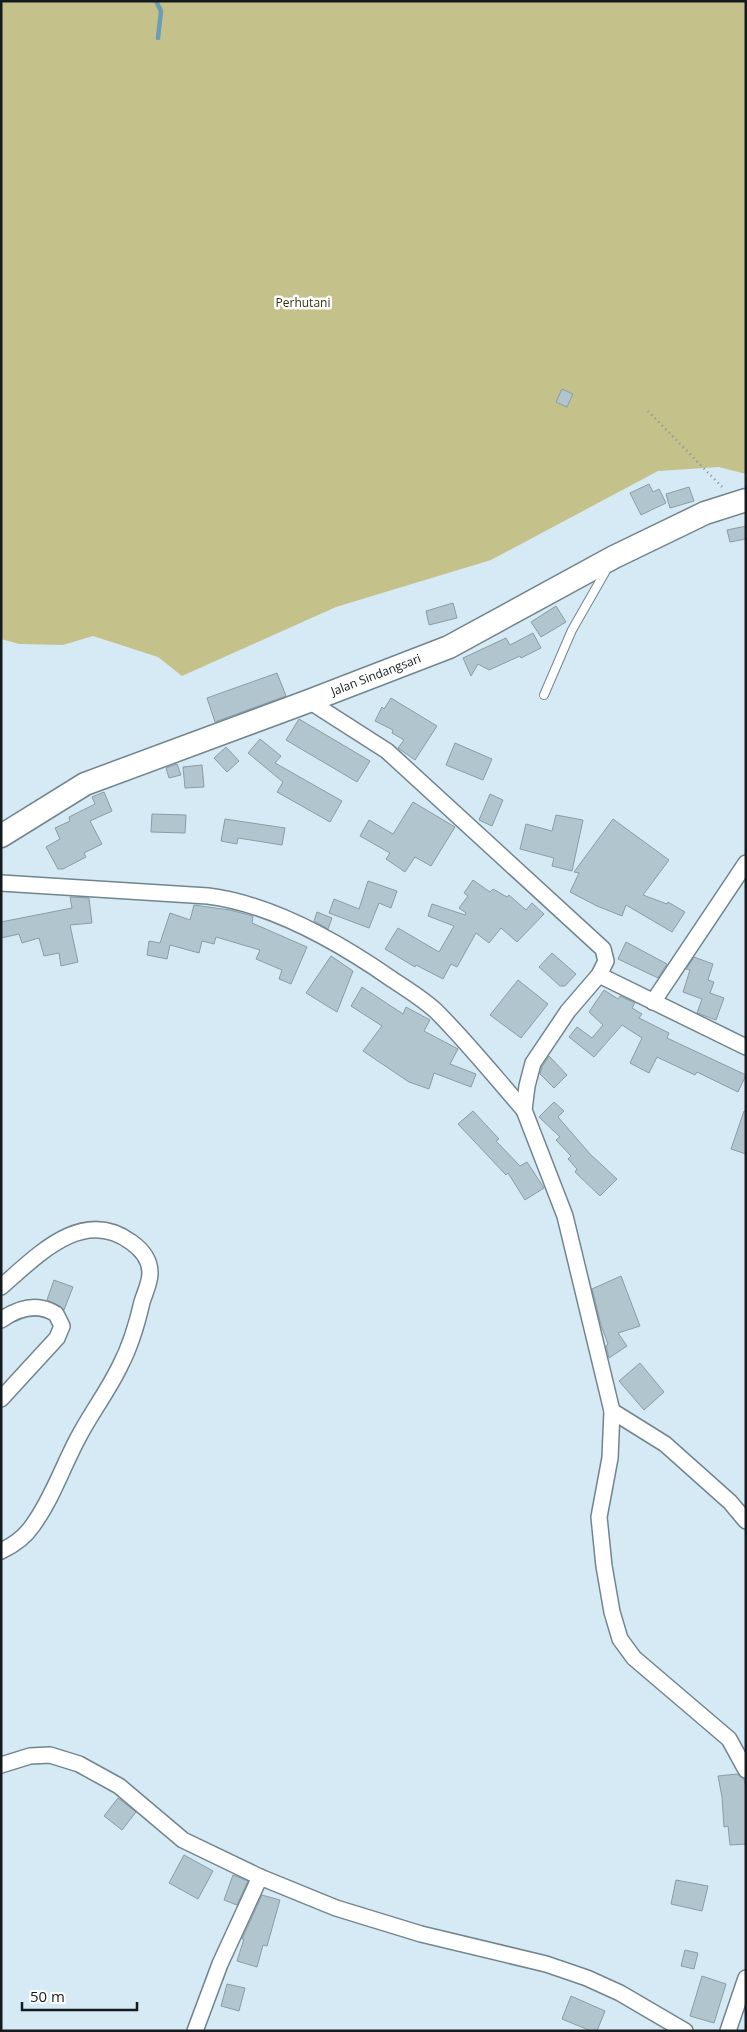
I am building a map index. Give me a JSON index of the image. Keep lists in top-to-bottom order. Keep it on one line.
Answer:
{"streets":{"main road":["Jalan Sindangsari"]},"parks":["Perhutani"],"scale_bar":"50 m"}
